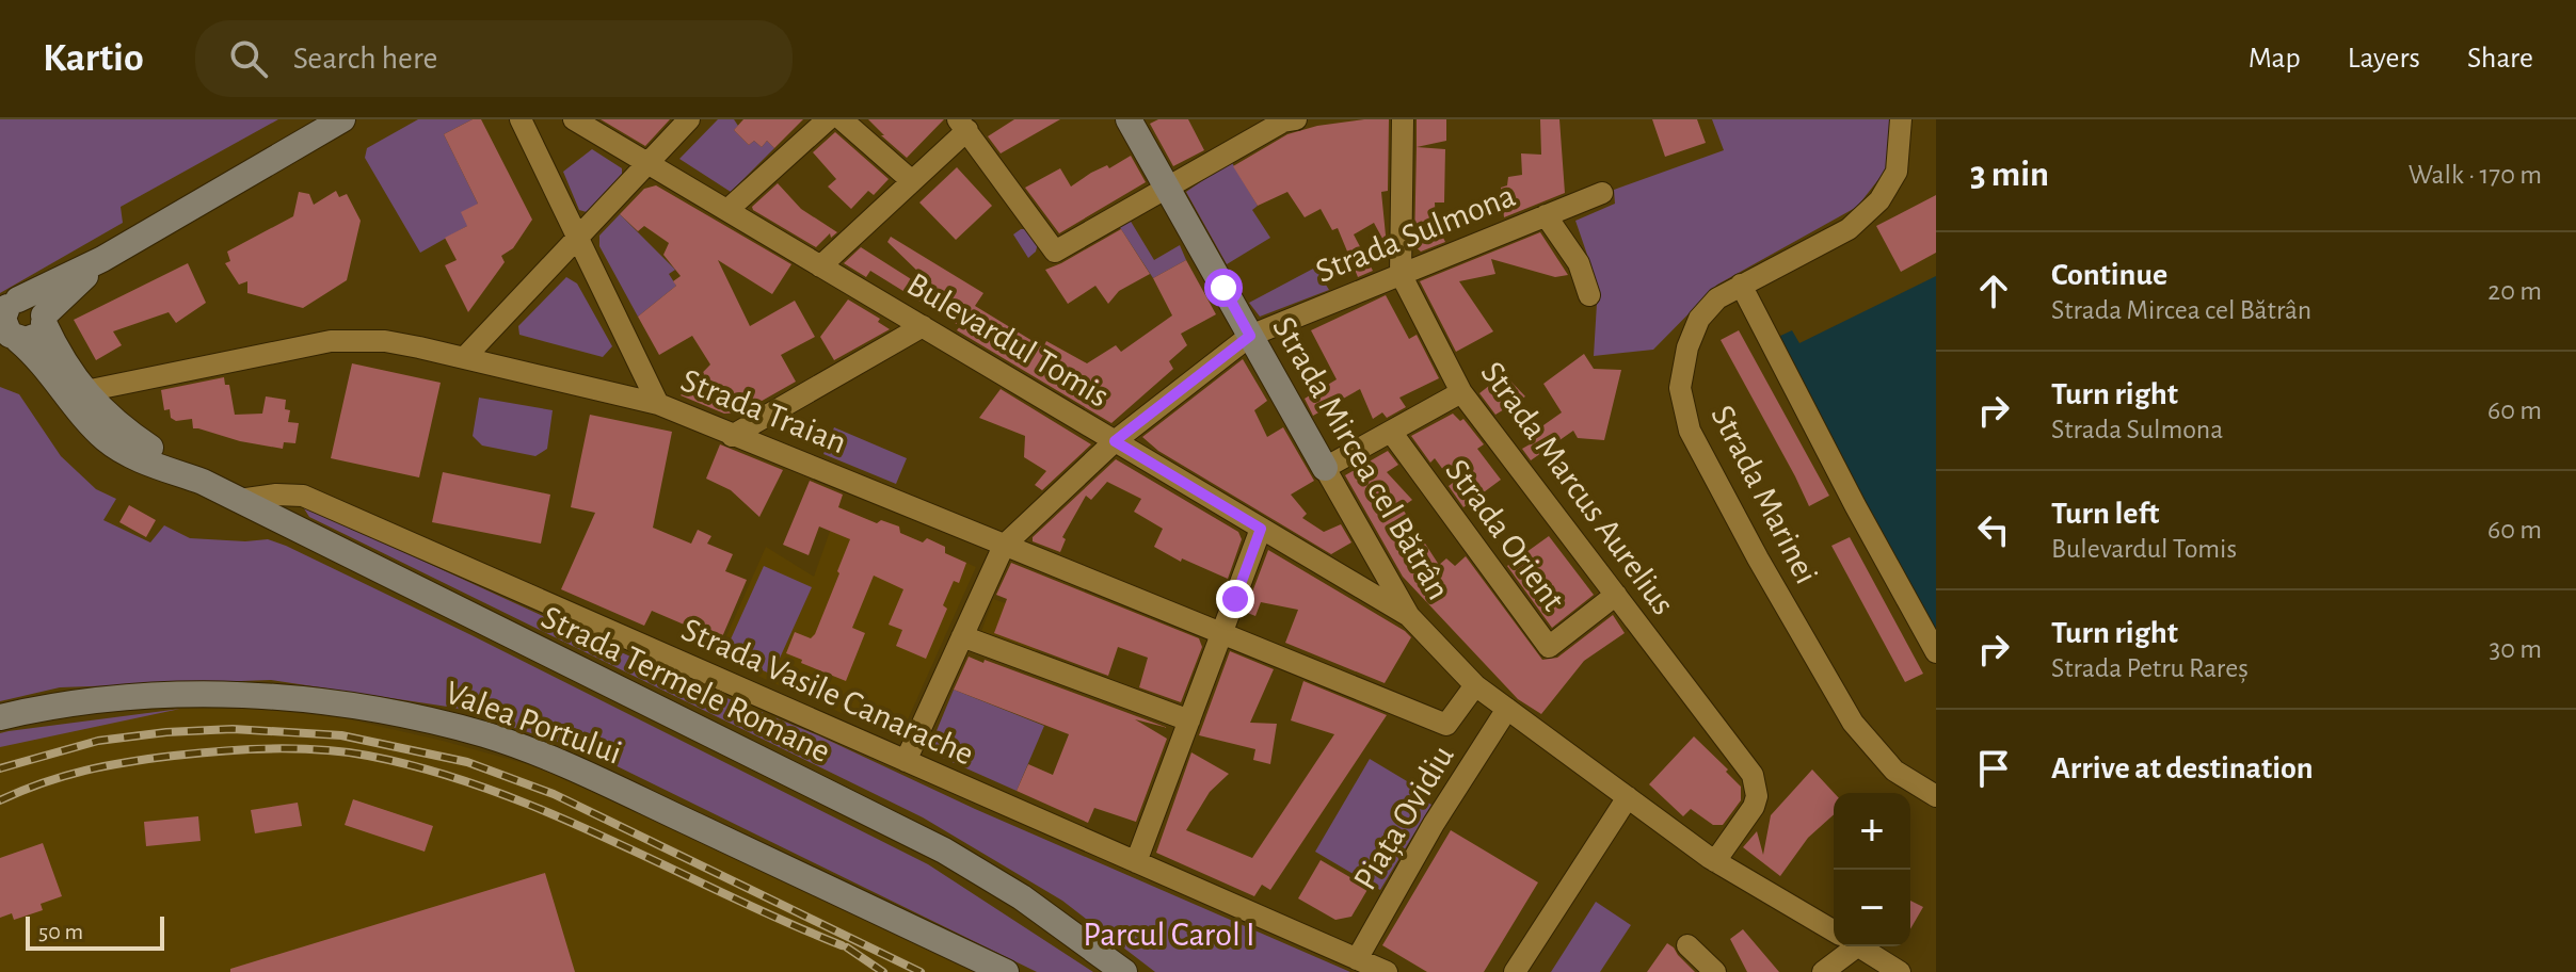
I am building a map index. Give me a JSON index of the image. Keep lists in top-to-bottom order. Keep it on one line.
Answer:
{"streets":{"street":["Strada Sulmona","Bulevardul Tomis","Strada Traian","Strada Mircea cel Bătrân","Strada Marcus Aurelius","Strada Marinei","Strada Orient","Strada Termele Romane","Strada Vasile Canarache","Valea Portului","Piața Ovidiu"]},"crossings":[["Strada Sulmona","Bulevardul Tomis"],["Strada Sulmona","Strada Traian"],["Strada Sulmona","Strada Mircea cel Bătrân"],["Strada Sulmona","Strada Marcus Aurelius"],["Strada Sulmona","Strada Vasile Canarache"],["Bulevardul Tomis","Strada Mircea cel Bătrân"],["Strada Traian","Strada Mircea cel Bătrân"],["Strada Traian","Strada Termele Romane"],["Strada Mircea cel Bătrân","Strada Marcus Aurelius"],["Strada Mircea cel Bătrân","Piața Ovidiu"],["Strada Marcus Aurelius","Strada Orient"],["Strada Termele Romane","Strada Vasile Canarache"],["Strada Vasile Canarache","Piața Ovidiu"]],"parks":["Parcul Carol I"],"scale_bar":"50 m","page":{"header":"Kartio","search":"Search here","nav":["Map","Layers","Share"],"heading":["3 min","Walk · 170 m"],"list":[["Continue","Strada Mircea cel Bătrân","20 m"],["Turn right","Strada Sulmona","60 m"],["Turn left","Bulevardul Tomis","60 m"],["Turn right","Strada Petru Rareș","30 m"],"Arrive at destination"],"map_buttons":["+","−"],"scale":"50 m"}}
